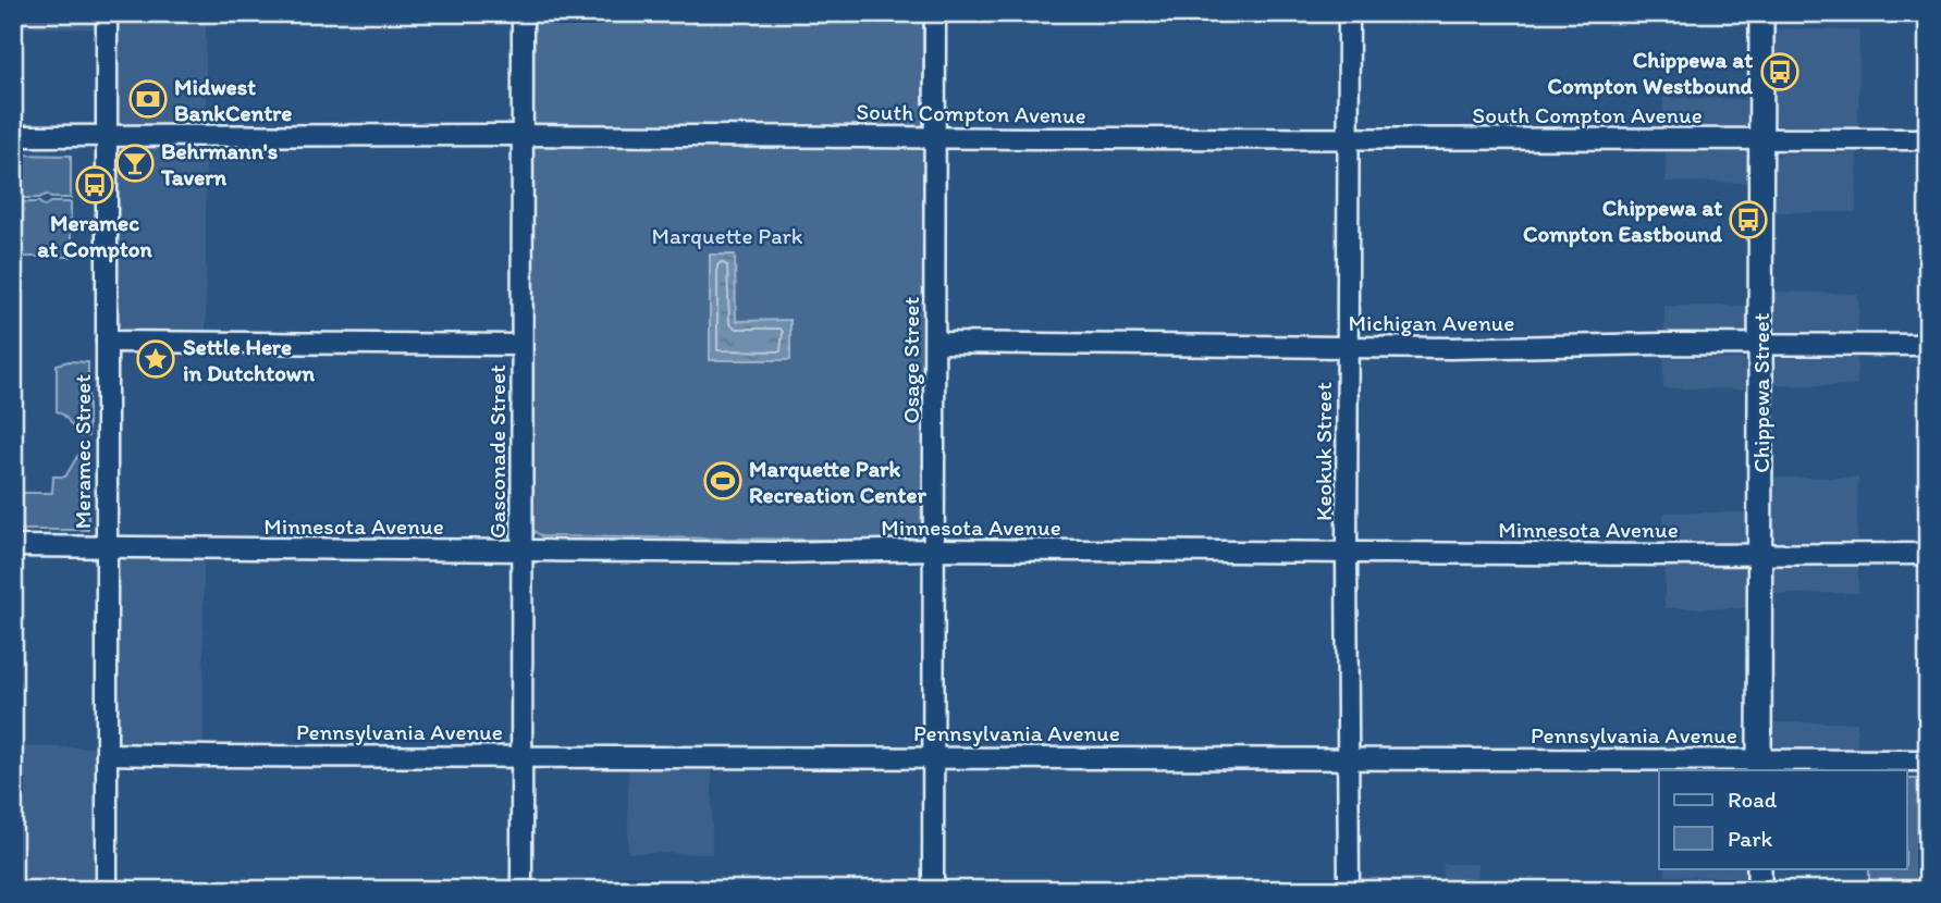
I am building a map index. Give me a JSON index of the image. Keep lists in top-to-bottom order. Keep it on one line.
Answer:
{"streets":{"main road":["Chippewa Street"],"street":["South Compton Avenue","Michigan Avenue","Osage Street","Meramec Street","Gasconade Street","Keokuk Street","Minnesota Avenue","Pennsylvania Avenue"]},"crossings":[["South Compton Avenue","Osage Street"],["South Compton Avenue","Chippewa Street"],["South Compton Avenue","Meramec Street"],["South Compton Avenue","Gasconade Street"],["South Compton Avenue","Keokuk Street"],["Michigan Avenue","Osage Street"],["Michigan Avenue","Chippewa Street"],["Michigan Avenue","Keokuk Street"],["Osage Street","Minnesota Avenue"],["Osage Street","Pennsylvania Avenue"],["Chippewa Street","Minnesota Avenue"],["Chippewa Street","Pennsylvania Avenue"],["Meramec Street","Minnesota Avenue"],["Meramec Street","Pennsylvania Avenue"],["Gasconade Street","Minnesota Avenue"],["Gasconade Street","Pennsylvania Avenue"],["Keokuk Street","Minnesota Avenue"],["Keokuk Street","Pennsylvania Avenue"]],"parks":["Marquette Park"],"places":{"bus stop":["Chippewa at Compton Westbound","Meramec at Compton","Chippewa at Compton Eastbound"],"bank":["Midwest BankCentre"],"bar":["Behrmann's Tavern"],"place":["Settle Here in Dutchtown"],"sports":["Marquette Park Recreation Center"]},"legend":["Road","Park"]}
